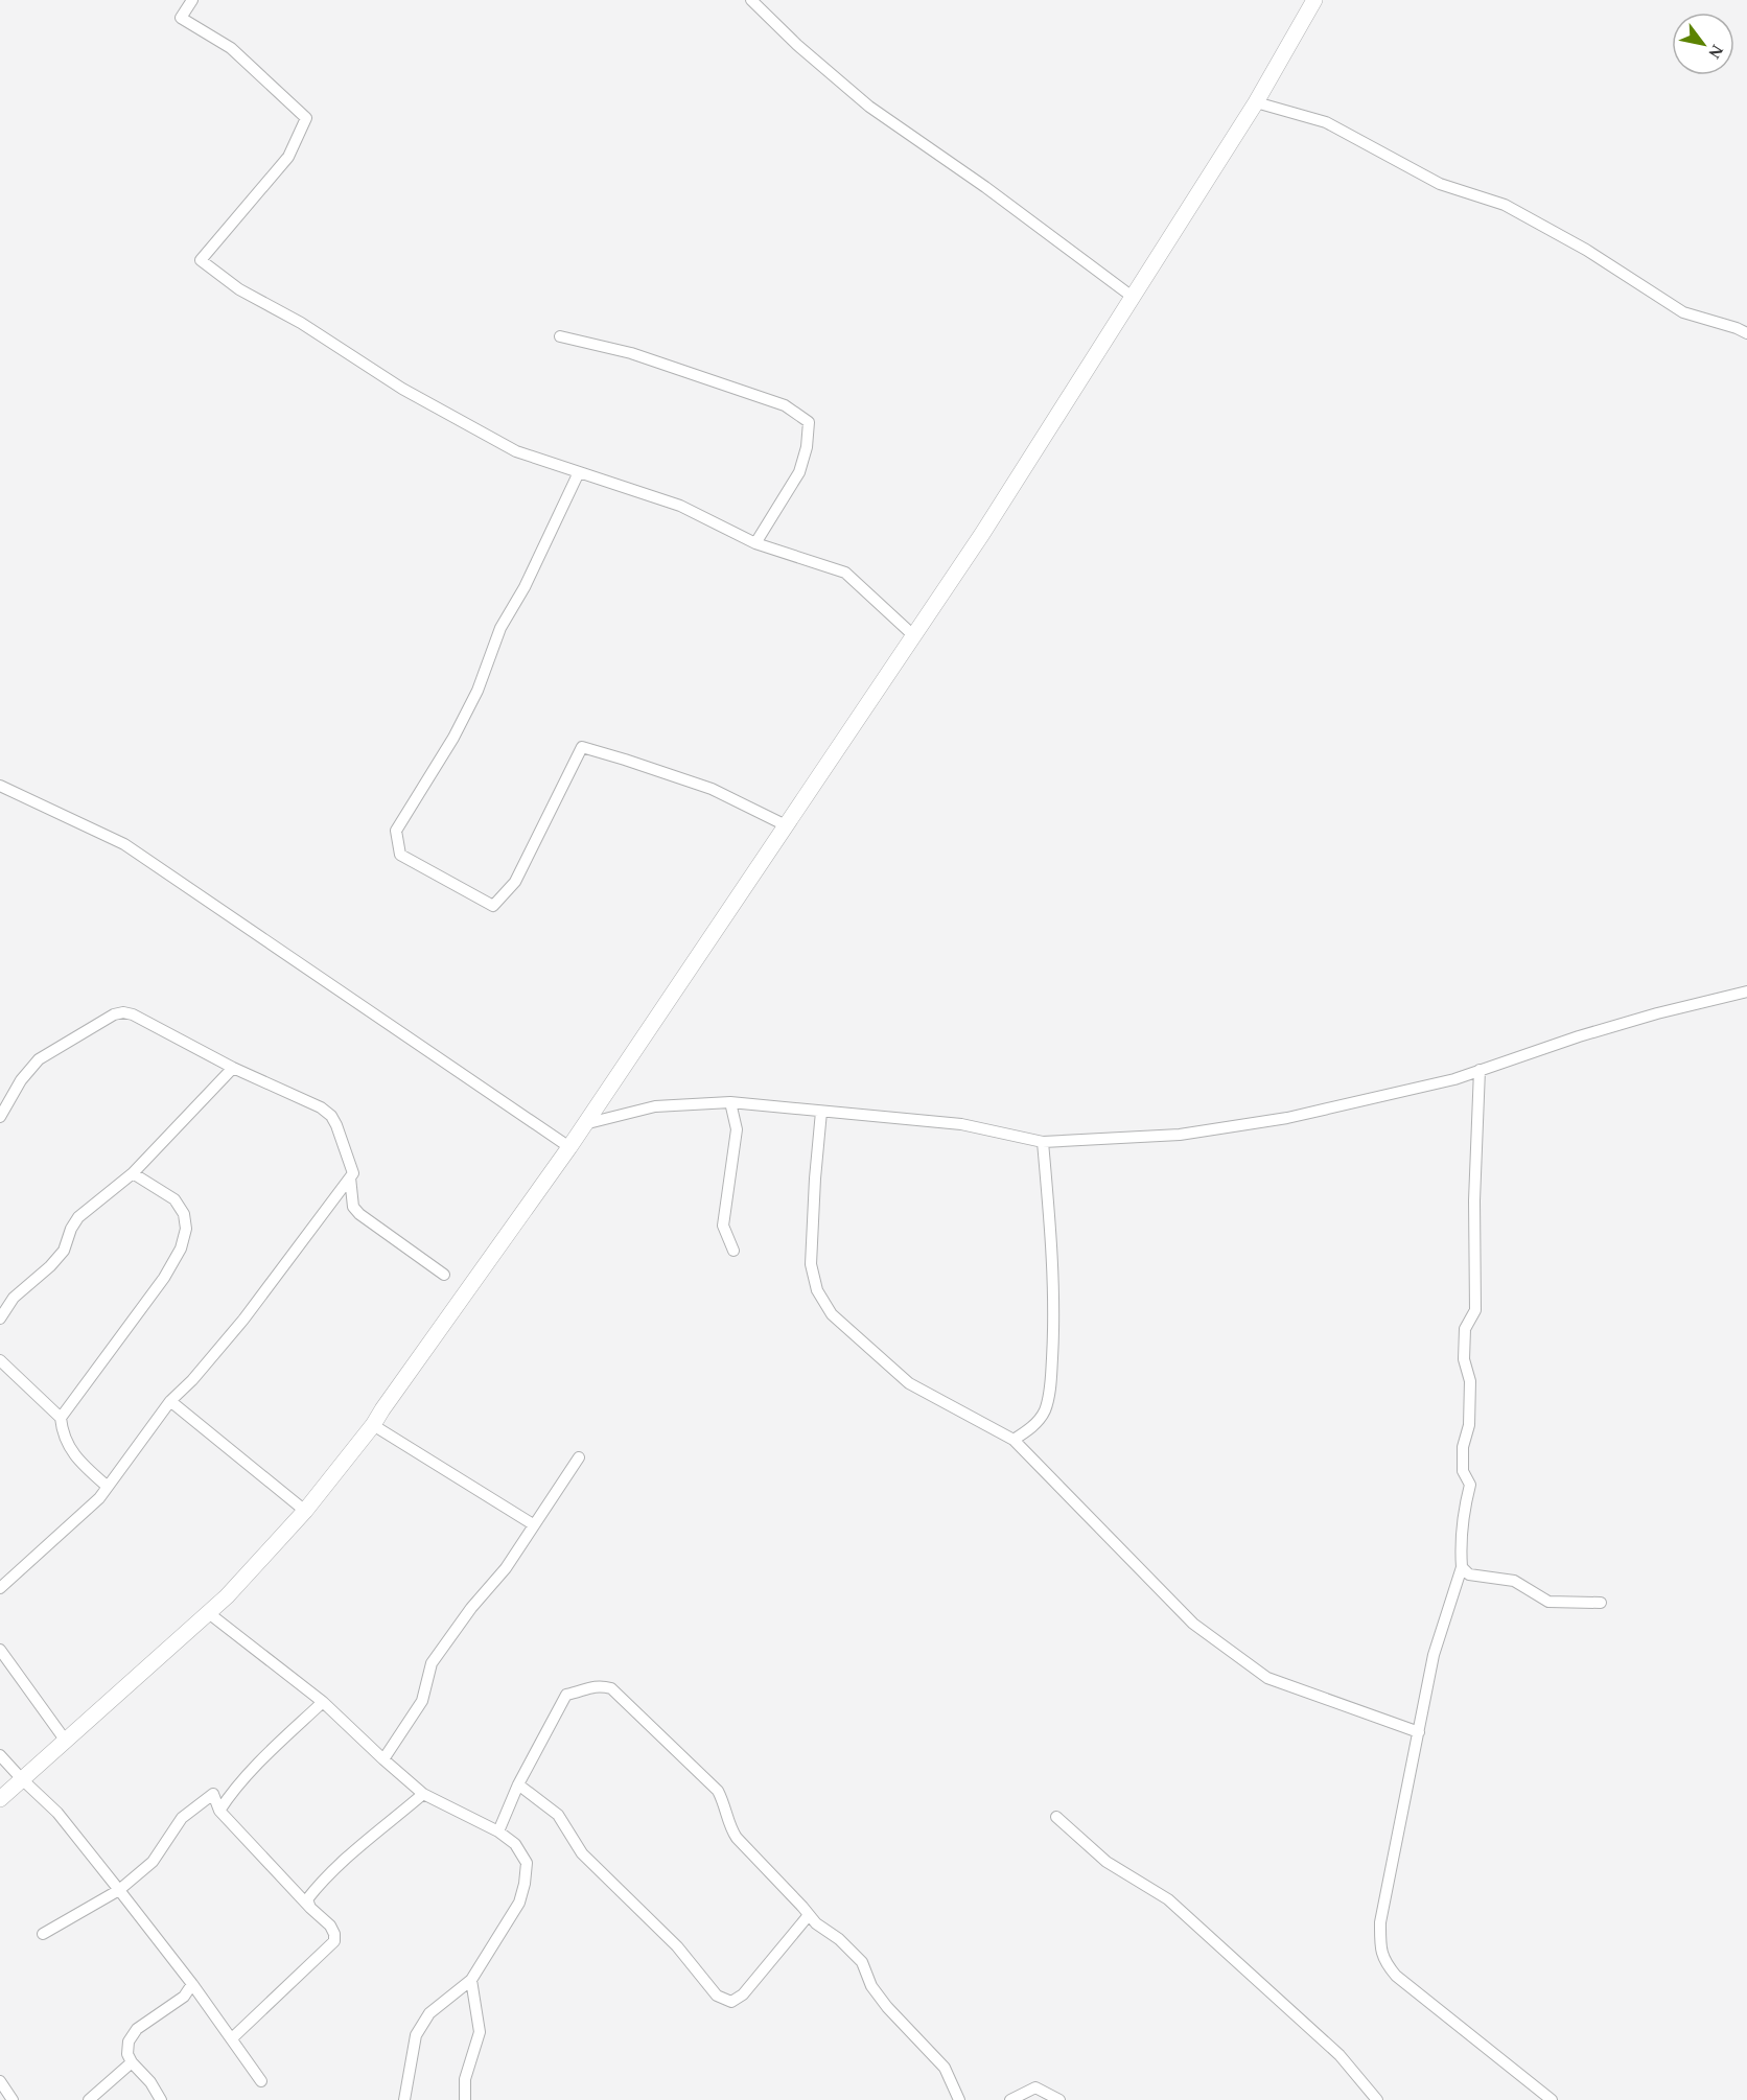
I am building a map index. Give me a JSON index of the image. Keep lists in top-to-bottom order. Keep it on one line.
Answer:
{"north":"bottom right"}
